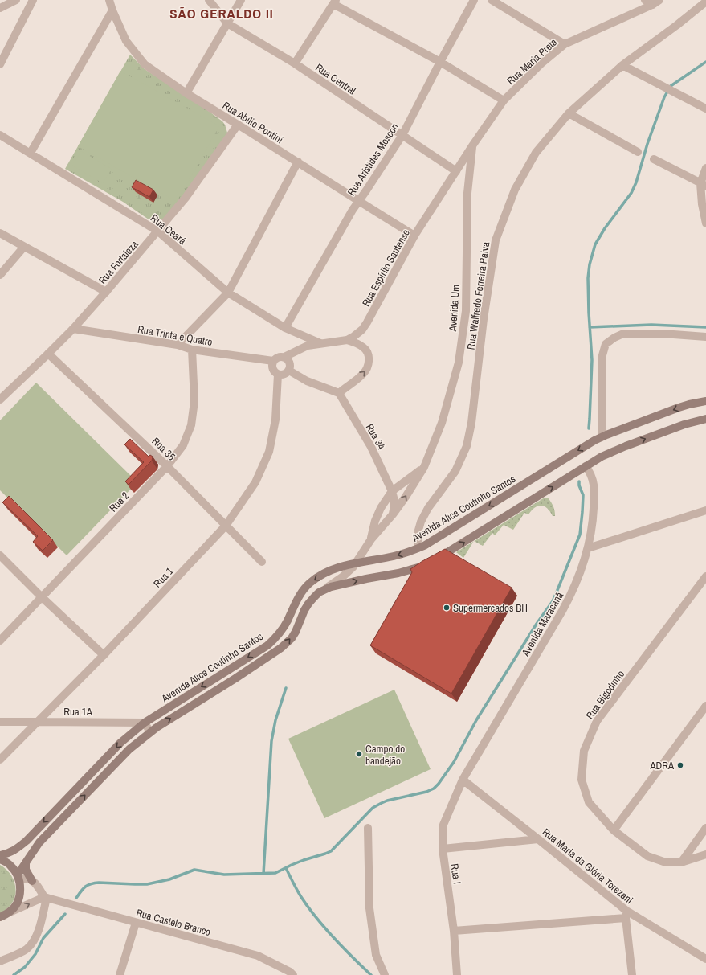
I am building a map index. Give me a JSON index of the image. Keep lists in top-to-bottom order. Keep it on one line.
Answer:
{"streets":{"main road":["Avenida Alice Coutinho Santos"],"street":["Rua Maria Preta","Rua Central","Rua Abílio Pontini","Rua Arístides Moscon","Rua Ceará","Rua Fortaleza","Rua Espírito Santense","Rua Walfredo Ferreira Paiva","Avenida Um","Rua Trinta e Quatro","Rua 34","Rua 35","Rua 2","Rua 1","Avenida Maracanã","Rua Bigodinho","Rua 1A","Rua Maria da Glória Torezani","Rua I","Rua Castelo Branco"]},"crossings":[["Rua Maria Preta","Rua Espírito Santense"],["Rua Maria Preta","Avenida Um"],["Rua Central","Rua Arístides Moscon"],["Rua Central","Rua Espírito Santense"],["Rua Abílio Pontini","Rua Arístides Moscon"],["Rua Abílio Pontini","Rua Fortaleza"],["Rua Abílio Pontini","Rua Espírito Santense"],["Rua Arístides Moscon","Rua Ceará"],["Rua Ceará","Rua Fortaleza"],["Rua Ceará","Rua Espírito Santense"],["Rua Fortaleza","Rua Trinta e Quatro"],["Rua Fortaleza","Rua 35"],["Rua Espírito Santense","Avenida Um"],["Rua Espírito Santense","Rua Trinta e Quatro"],["Rua Espírito Santense","Rua 1"],["Rua Walfredo Ferreira Paiva","Avenida Alice Coutinho Santos"],["Avenida Um","Rua 34"],["Avenida Um","Avenida Alice Coutinho Santos"],["Rua Trinta e Quatro","Rua 2"],["Rua Trinta e Quatro","Rua 1"],["Rua 35","Rua 2"],["Rua 35","Rua 1"],["Avenida Alice Coutinho Santos","Rua 1A"],["Rua 1","Rua 1A"],["Avenida Maracanã","Rua Maria da Glória Torezani"],["Avenida Maracanã","Rua I"],["Rua Maria da Glória Torezani","Rua I"]],"districts":["SÃO GERALDO II"],"places":["Supermercados BH","Campo do bandejão","ADRA"]}
